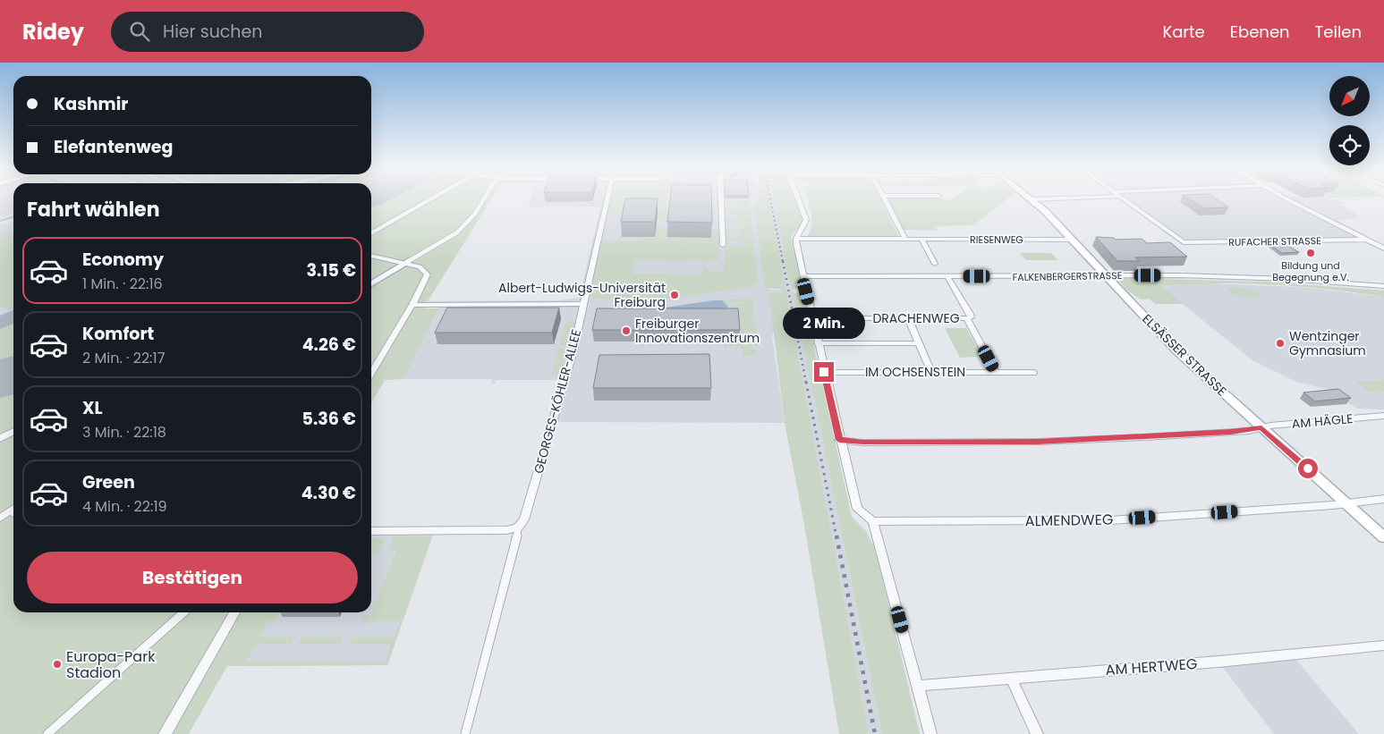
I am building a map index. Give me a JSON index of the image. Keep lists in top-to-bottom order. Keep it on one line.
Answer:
{"streets":{"main road":["ELSÄSSER STRASSE"],"street":["RIESENWEG","RUFACHER STRASSE","FALKENBERGERSTRASSE","DRACHENWEG","IM OCHSENSTEIN","GEORGES-KÖHLER-ALLEE","AM HÄGLE","ALMENDWEG","AM HERTWEG"]},"crossings":[["RIESENWEG","ELSÄSSER STRASSE"],["FALKENBERGERSTRASSE","DRACHENWEG"],["FALKENBERGERSTRASSE","ELSÄSSER STRASSE"],["DRACHENWEG","IM OCHSENSTEIN"],["ELSÄSSER STRASSE","AM HÄGLE"],["ELSÄSSER STRASSE","ALMENDWEG"]],"places":["Bildung und Begegnung e.V.","Albert-Ludwigs-Universität Freiburg","Freiburger Innovationszentrum","Wentzinger Gymnasium","Europa-Park Stadion"],"north":"bottom left","page":{"header":"Ridey","search":"Hier suchen","nav":["Karte","Ebenen","Teilen"],"banner":["Kashmir","Elefantenweg"],"heading":"Fahrt wählen","list":[{"name":"Economy","note":"1 Min. · 22:16","value":"3.15 €"},{"name":"Komfort","note":"2 Min. · 22:17","value":"4.26 €"},{"name":"XL","note":"3 Min. · 22:18","value":"5.36 €"},{"name":"Green","note":"4 Min. · 22:19","value":"4.30 €"}],"bubble":"2 Min.","buttons":"Bestätigen"}}
